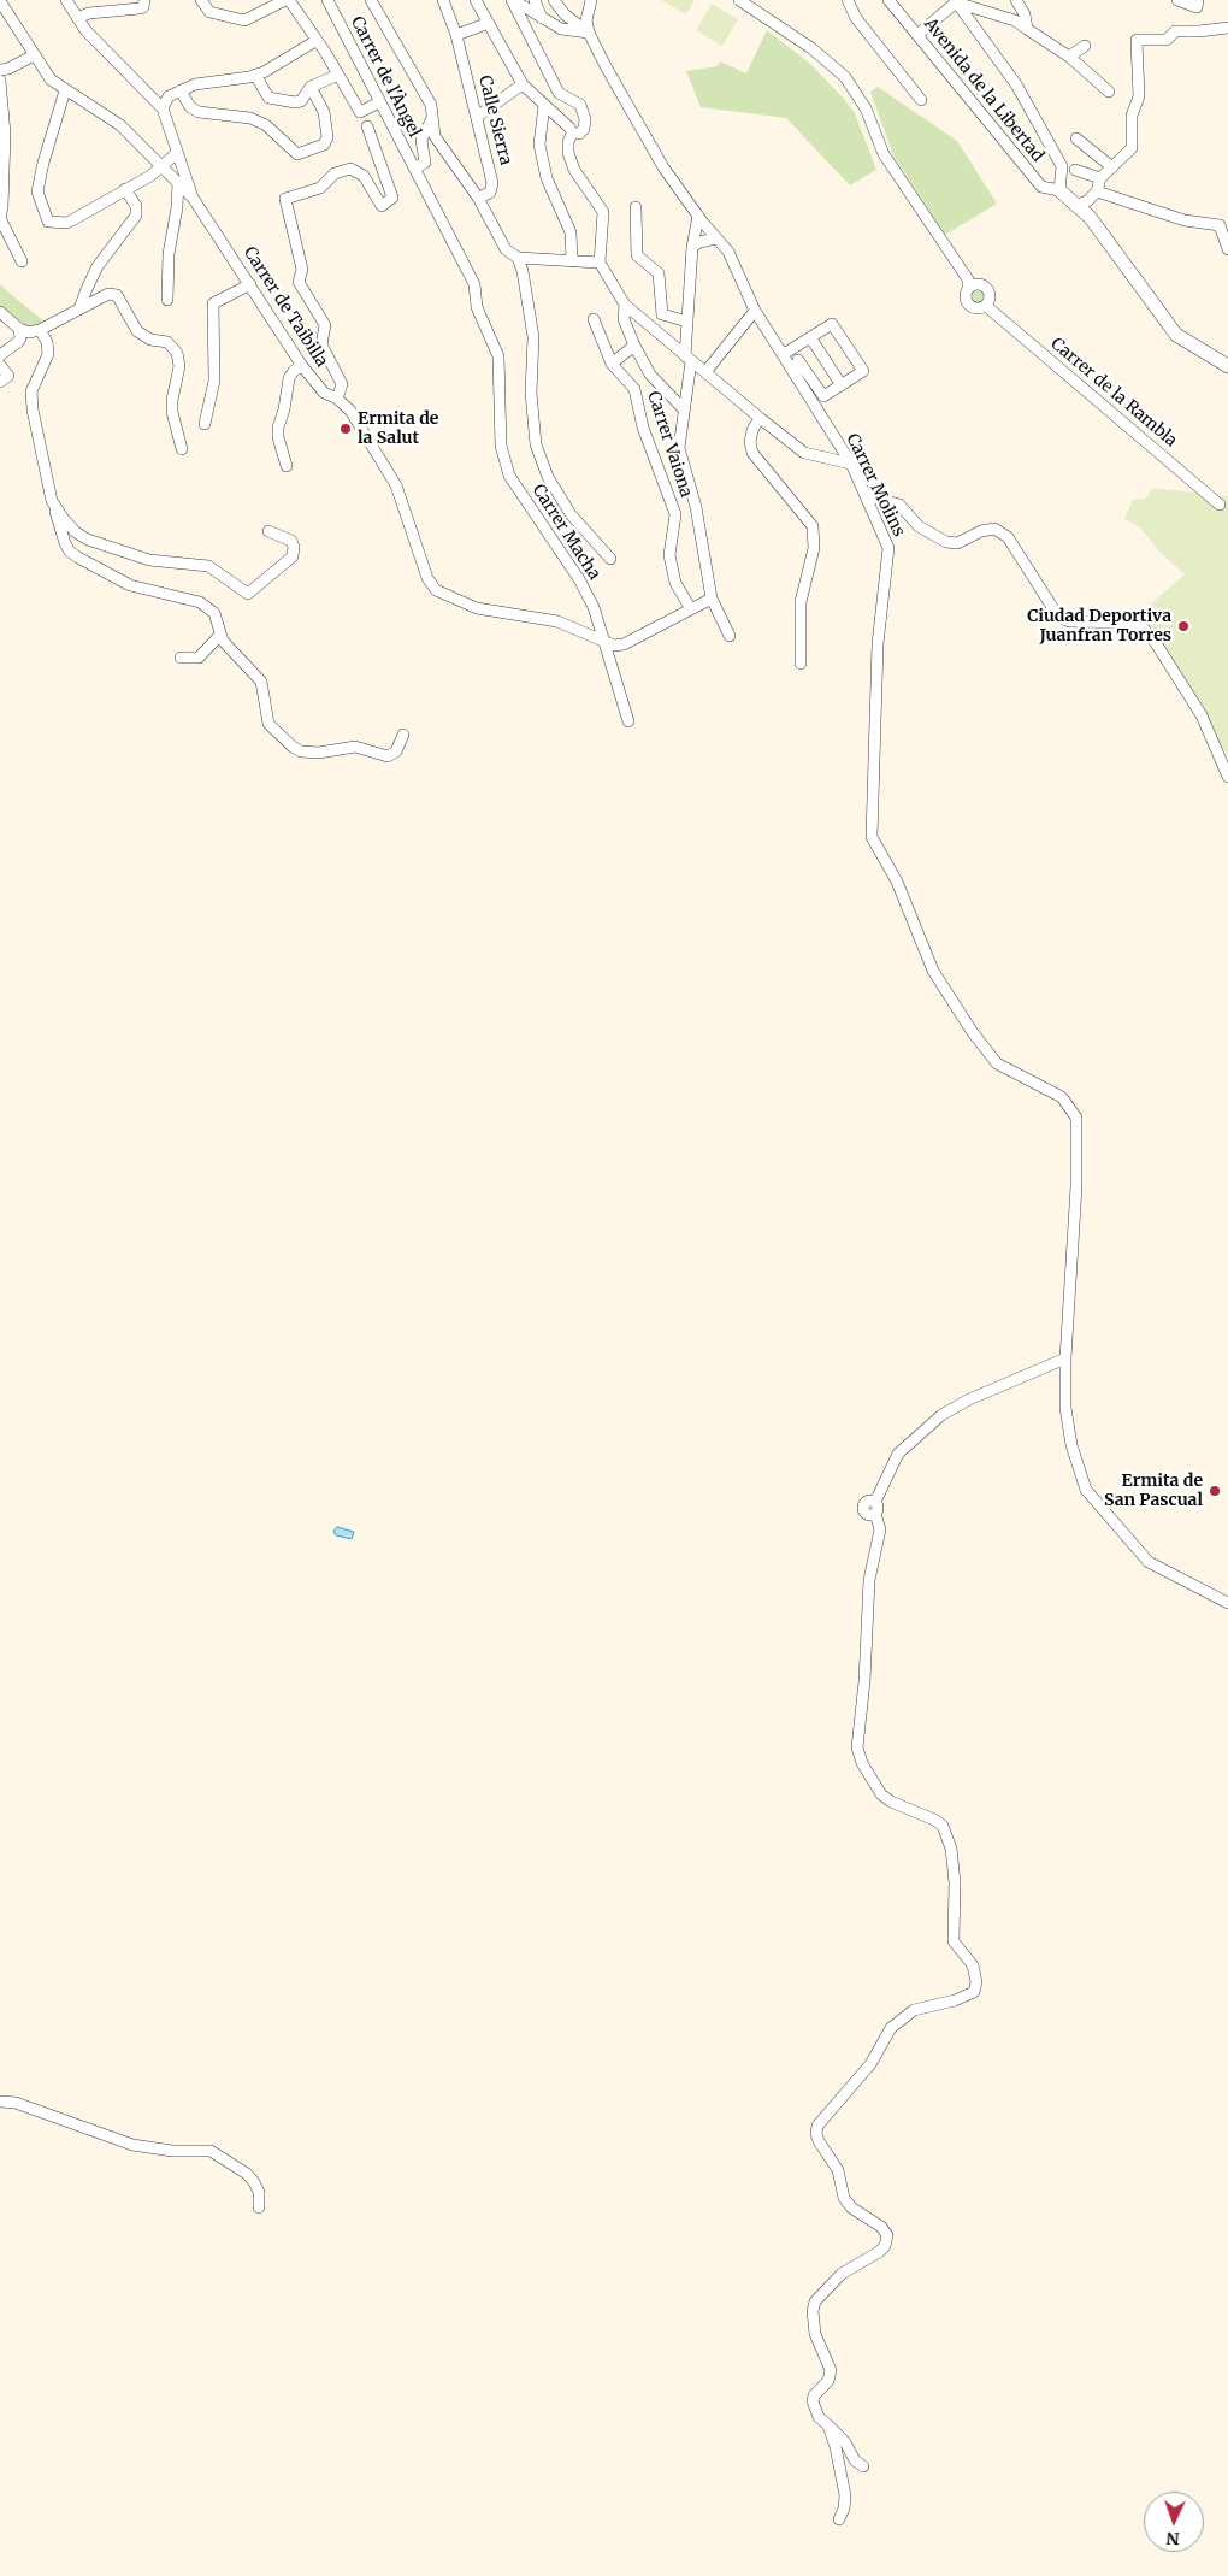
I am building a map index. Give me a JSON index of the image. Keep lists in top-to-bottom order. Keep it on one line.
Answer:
{"streets":{"street":["Carrer de l'Àngel","Avenida de la Libertad","Calle Sierra","Carrer de Taibilla","Carrer de la Rambla","Carrer Vaiona","Carrer Molins","Carrer Macha"]},"crossings":[["Carrer de l'Àngel","Carrer Macha"],["Carrer de Taibilla","Carrer Macha"],["Carrer Vaiona","Carrer Molins"]],"places":["Ermita de la Salut","Ciudad Deportiva Juanfran Torres","Ermita de San Pascual"],"north":"bottom"}
